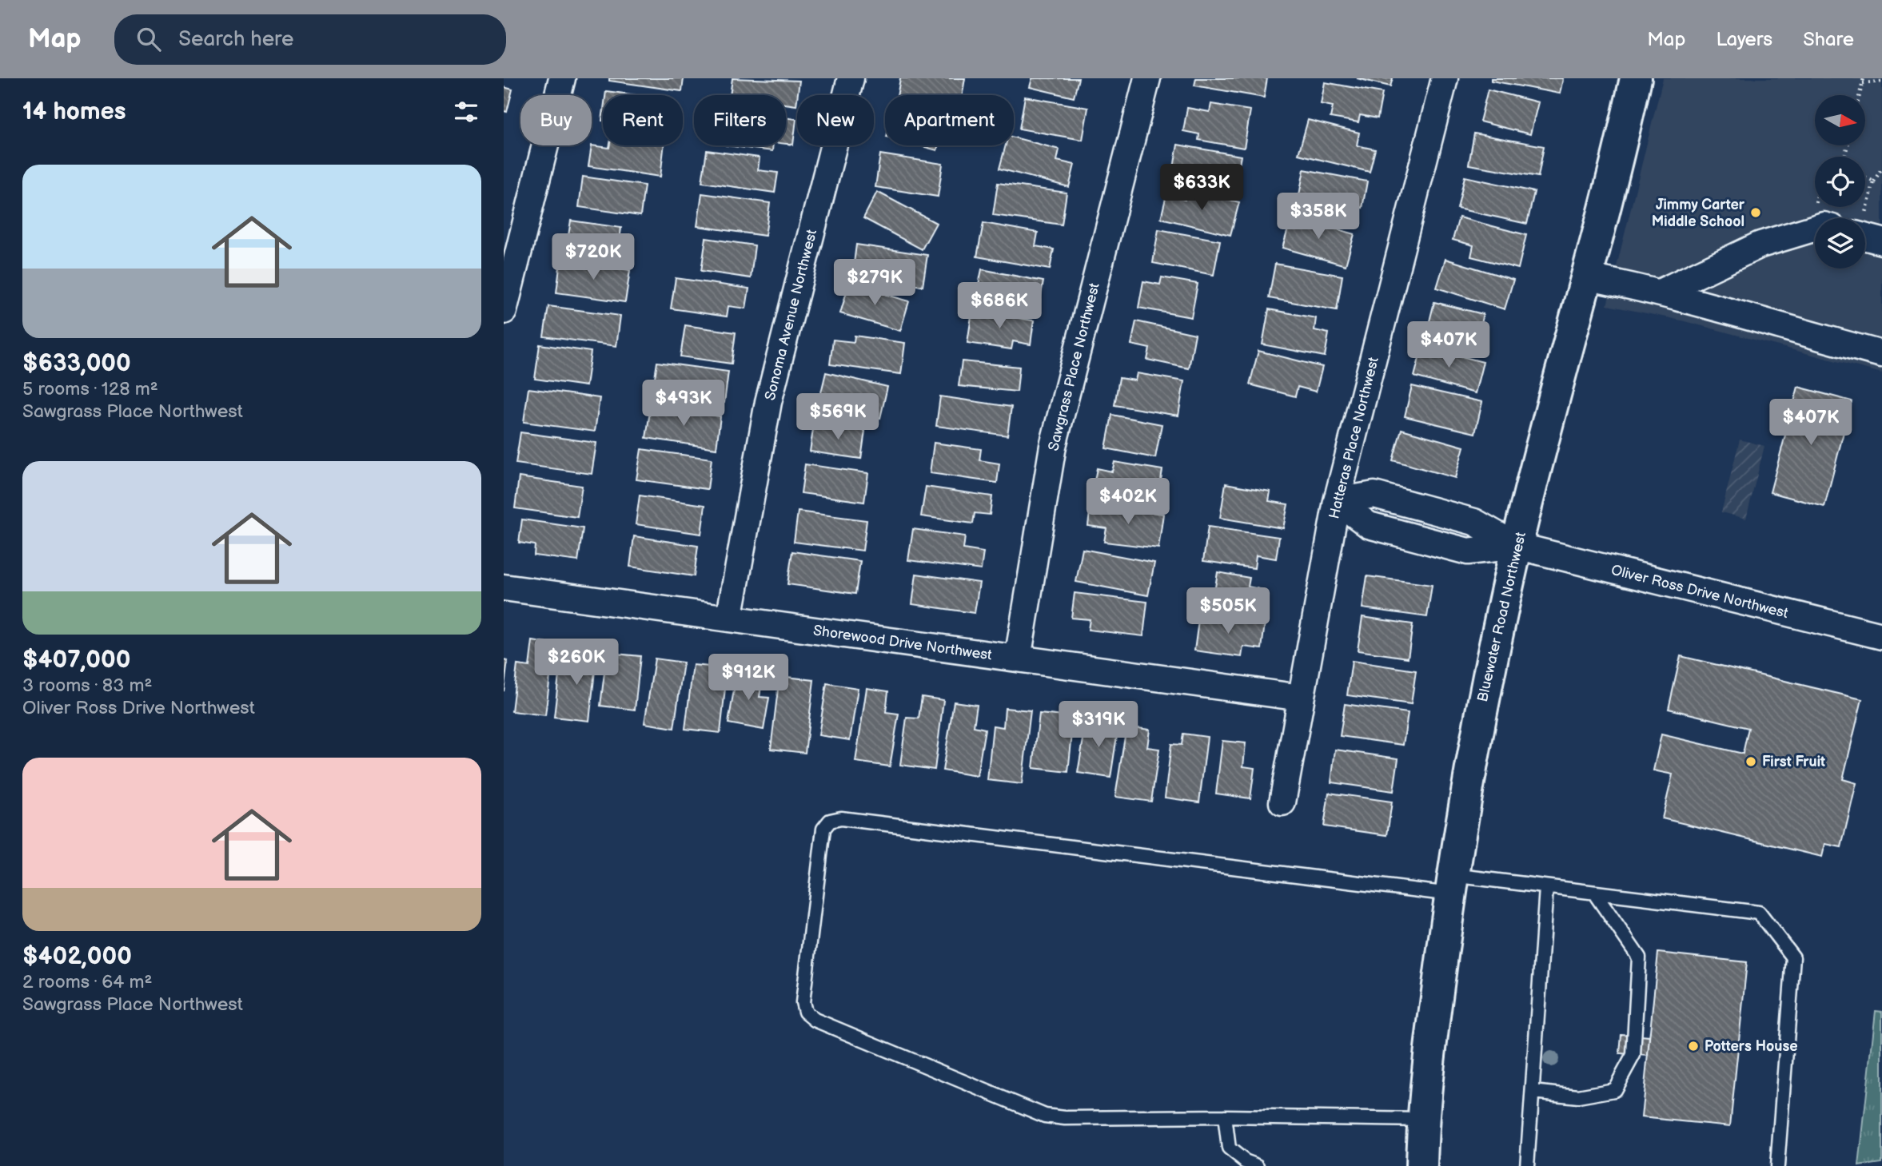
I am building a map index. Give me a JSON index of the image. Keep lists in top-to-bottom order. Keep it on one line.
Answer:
{"streets":{"street":["Sonoma Avenue Northwest","Sawgrass Place Northwest","Hatteras Place Northwest","Oliver Ross Drive Northwest","Bluewater Road Northwest","Shorewood Drive Northwest"]},"crossings":[["Sonoma Avenue Northwest","Shorewood Drive Northwest"],["Sawgrass Place Northwest","Shorewood Drive Northwest"],["Hatteras Place Northwest","Oliver Ross Drive Northwest"],["Hatteras Place Northwest","Shorewood Drive Northwest"],["Oliver Ross Drive Northwest","Bluewater Road Northwest"]],"places":["Jimmy Carter Middle School","First Fruit","Potters House"],"north":"right","page":{"header":"Map","search":"Search here","nav":["Map","Layers","Share"],"heading":"14 homes","chip":["Buy","Rent","Filters","New","Apartment"],"list":[{"name":"$633,000","note":"5 rooms · 128 m² · Sawgrass Place Northwest"},{"name":"$407,000","note":"3 rooms · 83 m² · Oliver Ross Drive Northwest"},{"name":"$402,000","note":"2 rooms · 64 m² · Sawgrass Place Northwest"}],"price":["$633K","$358K","$720K","$279K","$686K","$407K","$493K","$569K","$407K","$402K","$505K","$260K","$912K","$319K"]}}
